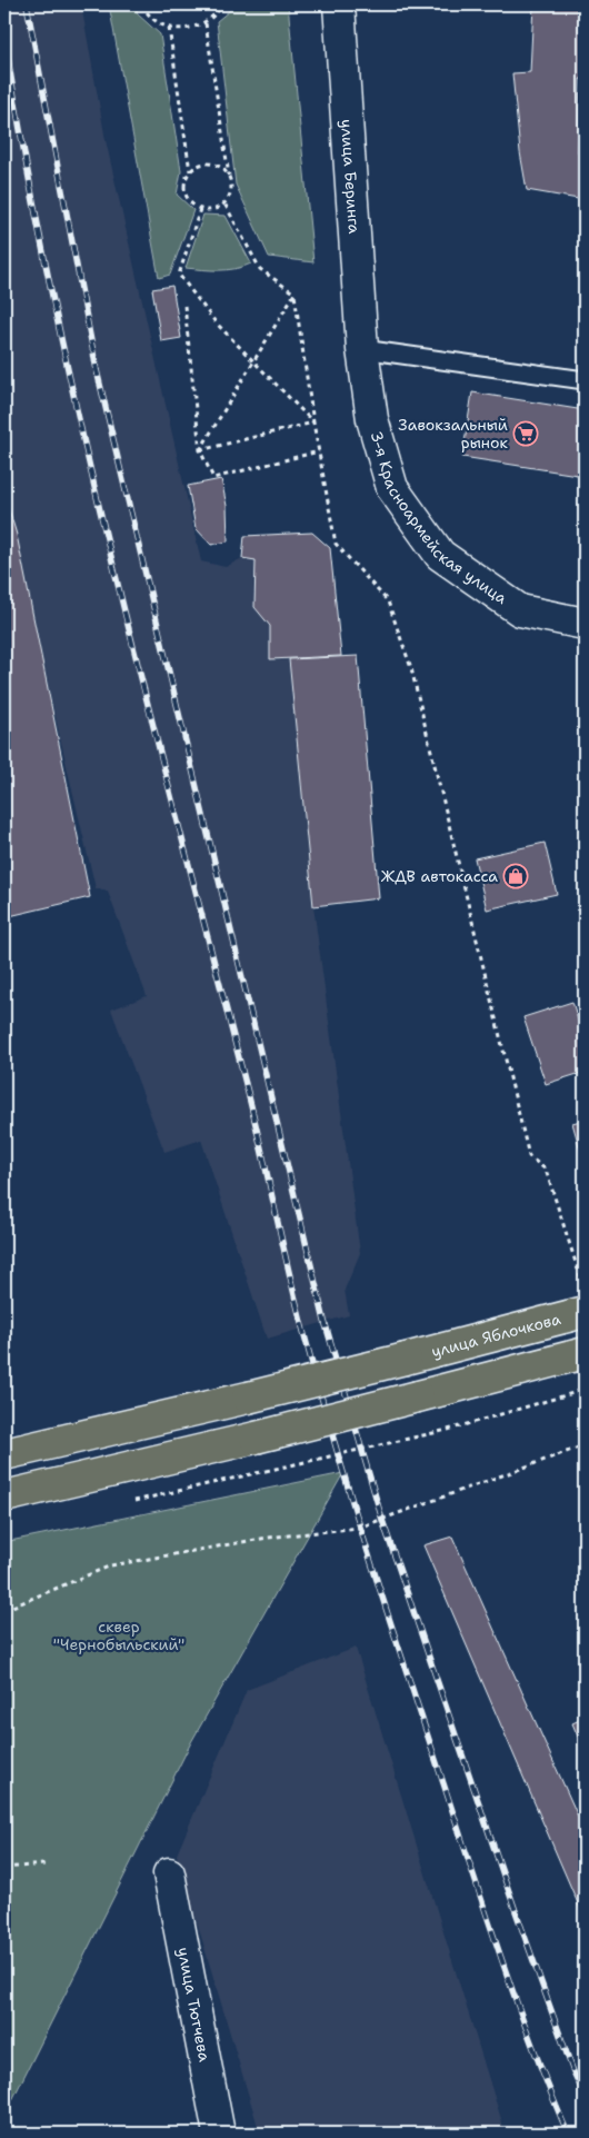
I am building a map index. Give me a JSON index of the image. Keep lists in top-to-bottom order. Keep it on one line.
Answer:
{"streets":{"main road":["улица Яблочкова"],"street":["улица Беринга","3-я Красноармейская улица","улица Тютчева"]},"crossings":[["улица Беринга","3-я Красноармейская улица"]],"parks":["сквер \"Чернобыльский\""],"places":{"supermarket":["Завокзальный рынок"],"shop":["ЖДВ автокасса"]}}
